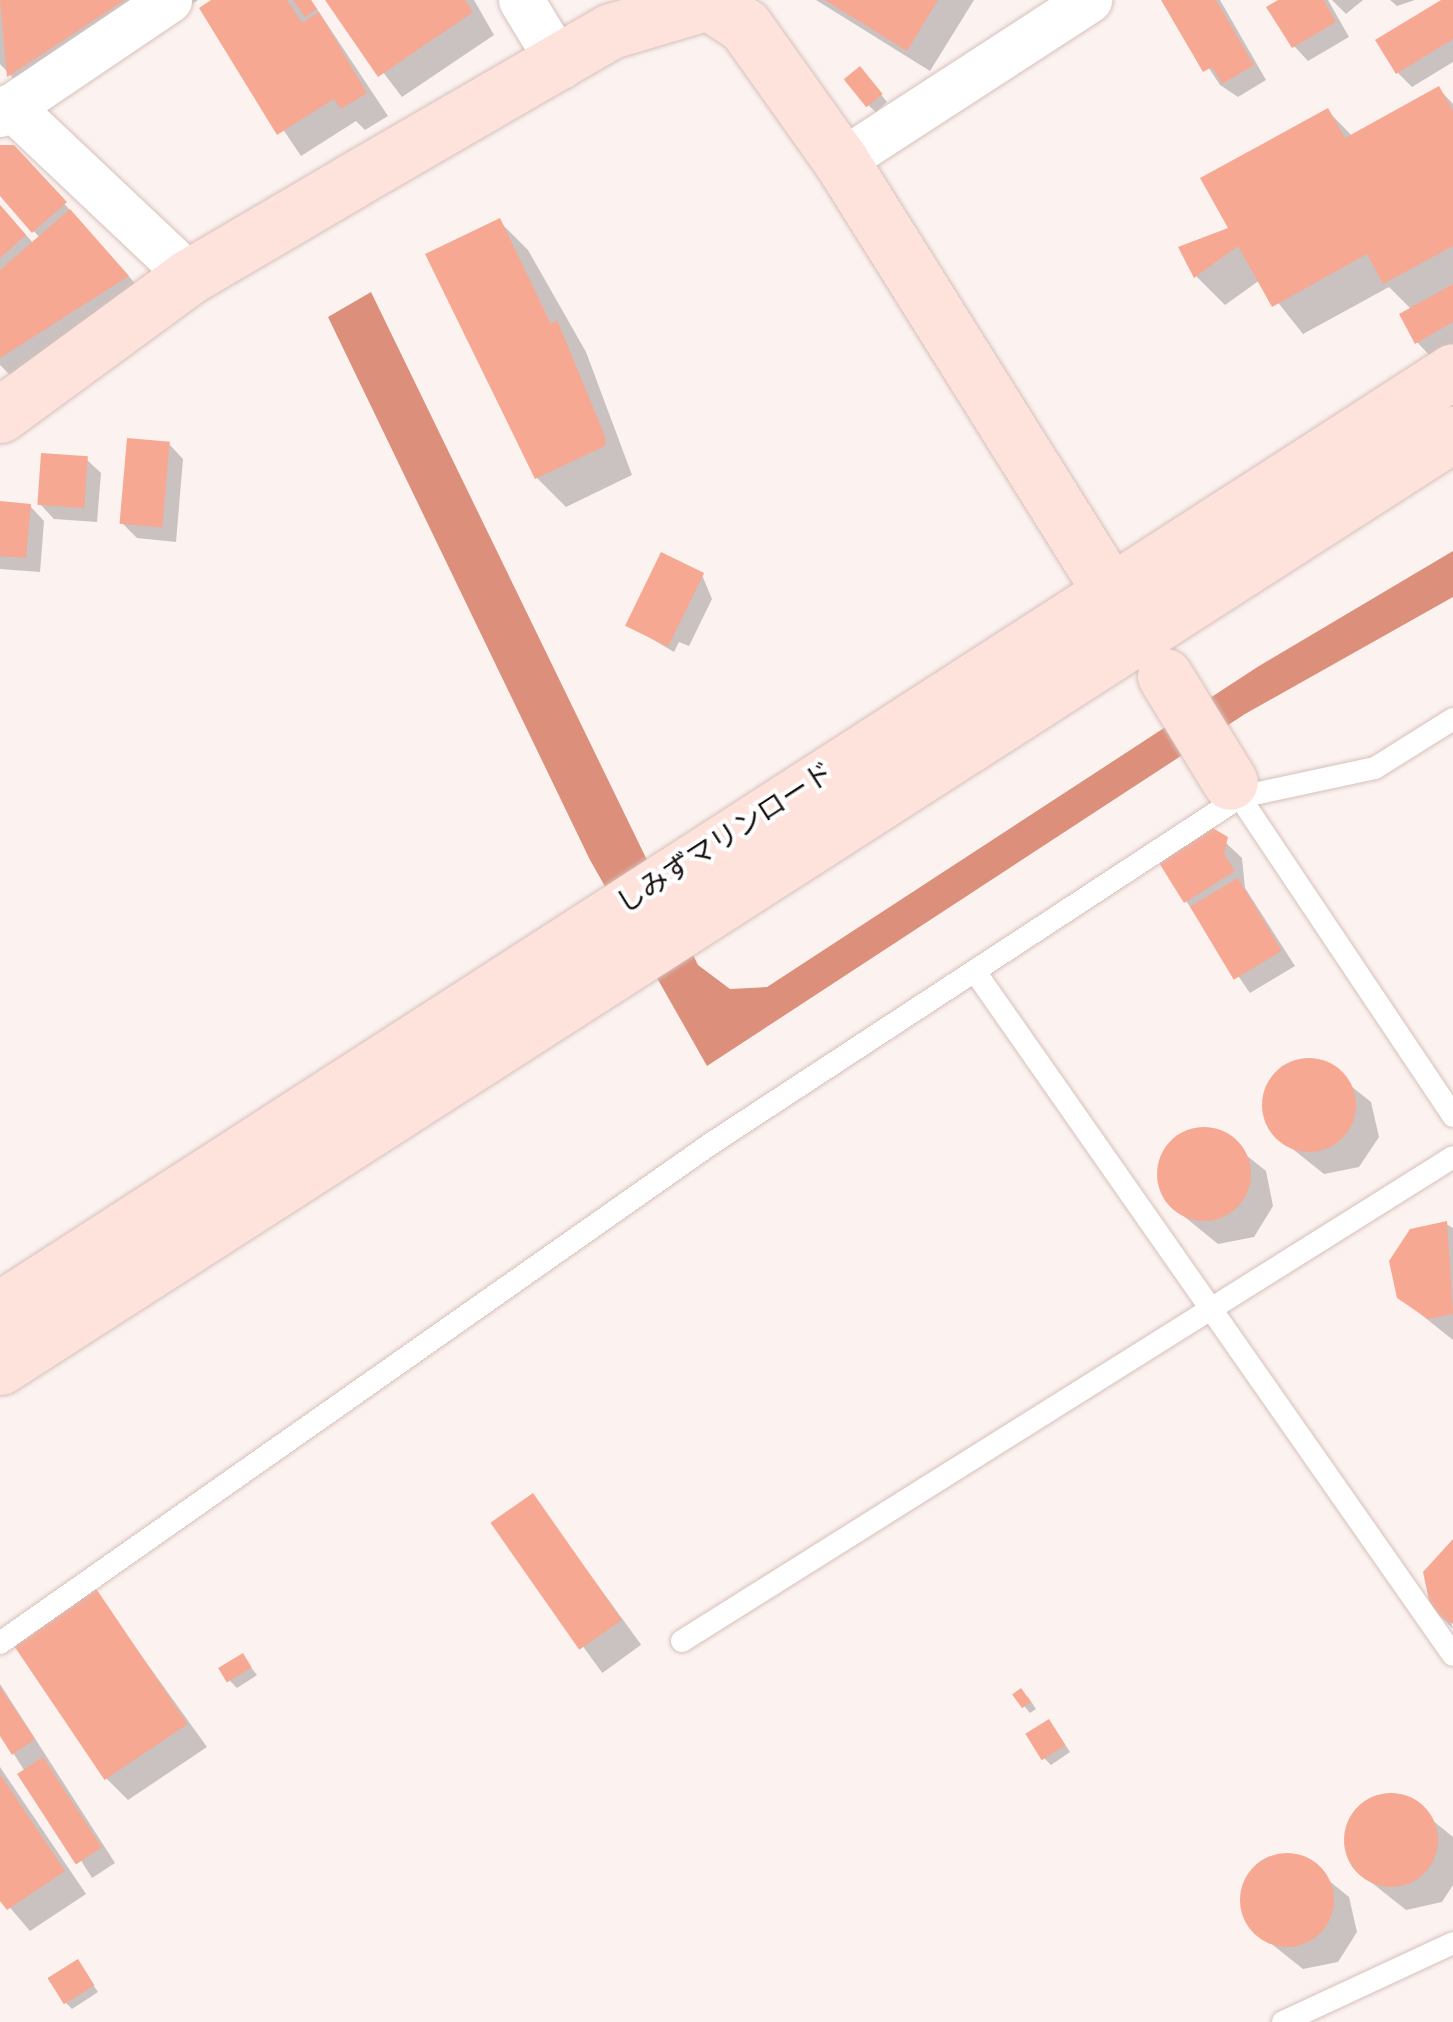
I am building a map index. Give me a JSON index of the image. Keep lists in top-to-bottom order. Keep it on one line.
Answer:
{"streets":{"street":["しみずマリンロード"]}}
